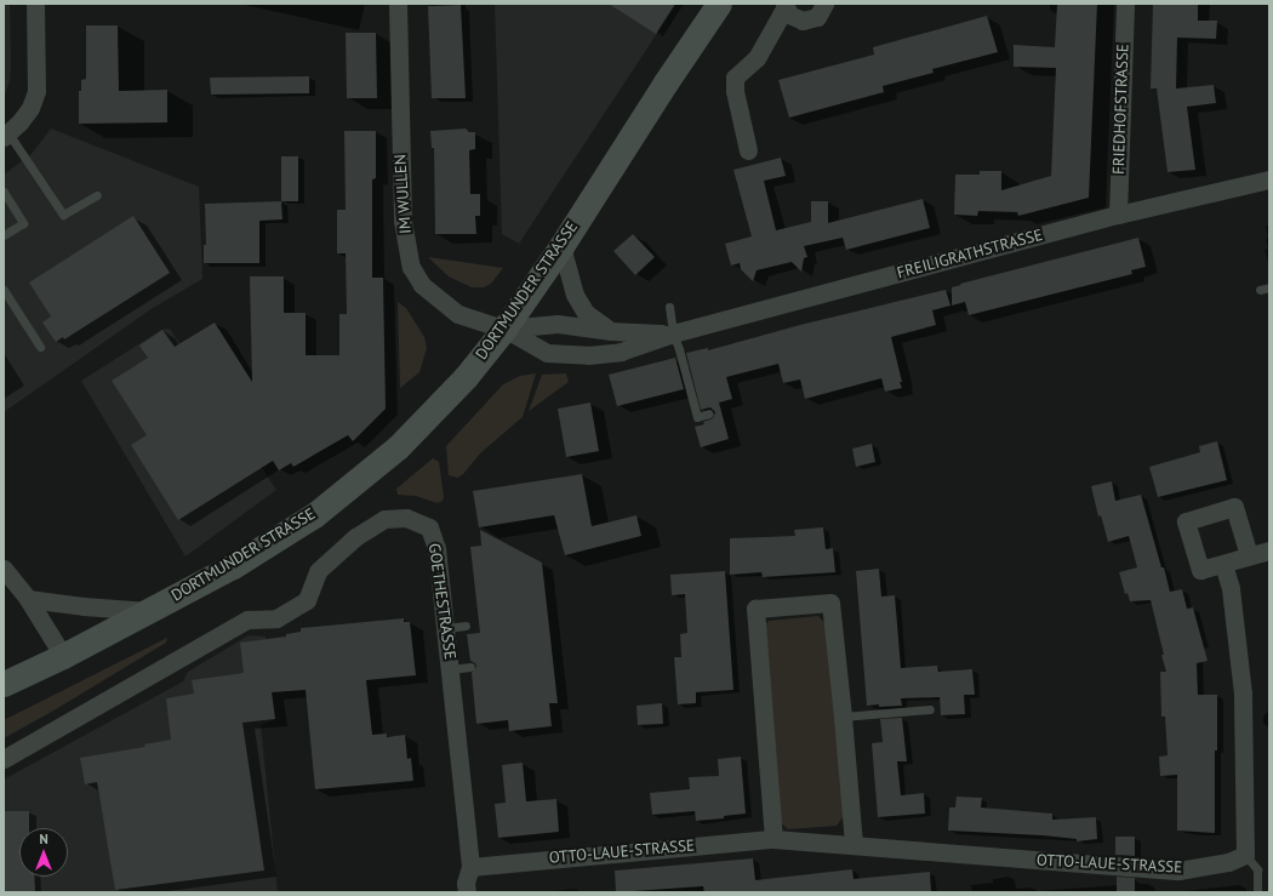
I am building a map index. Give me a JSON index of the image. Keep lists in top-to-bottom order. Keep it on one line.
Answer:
{"streets":{"main road":["DORTMUNDER STRASSE"],"street":["FRIEDHOFSTRASSE","IM WULLEN","FREILIGRATHSTRASSE","GOETHESTRASSE","OTTO-LAUE-STRASSE"]},"crossings":[["FRIEDHOFSTRASSE","FREILIGRATHSTRASSE"],["IM WULLEN","FREILIGRATHSTRASSE"],["IM WULLEN","DORTMUNDER STRASSE"],["FREILIGRATHSTRASSE","DORTMUNDER STRASSE"],["GOETHESTRASSE","OTTO-LAUE-STRASSE"]],"north":"top"}
